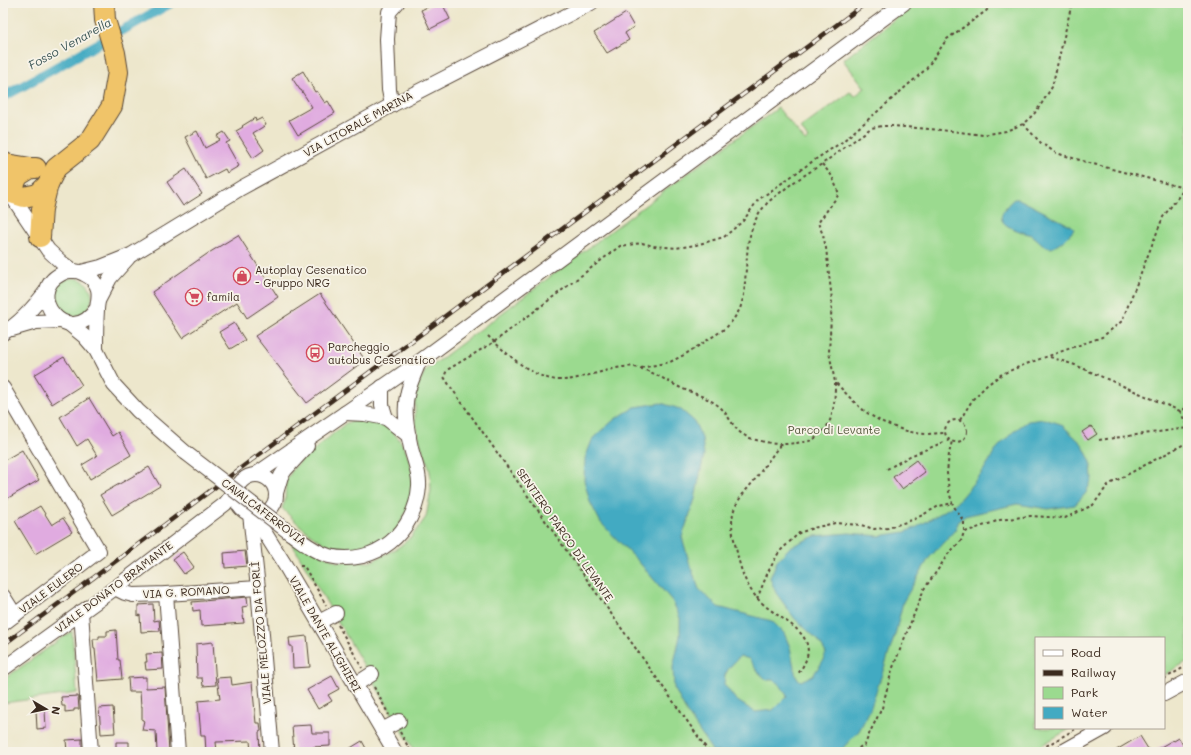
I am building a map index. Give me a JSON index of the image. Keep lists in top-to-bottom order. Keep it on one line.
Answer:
{"streets":{"street":["VIA LITORALE MARINA","CAVALCAFERROVIA","VIALE DONATO BRAMANTE","VIALE EULERO","VIA G. ROMANO","VIALE MELOZZO DA FORLÌ","VIALE DANTE ALIGHIERI"],"path":["SENTIERO PARCO DI LEVANTE"]},"crossings":[["VIALE DONATO BRAMANTE","VIA G. ROMANO"],["VIALE DONATO BRAMANTE","VIALE MELOZZO DA FORLÌ"],["VIALE DONATO BRAMANTE","VIALE DANTE ALIGHIERI"],["VIA G. ROMANO","VIALE MELOZZO DA FORLÌ"],["VIALE MELOZZO DA FORLÌ","VIALE DANTE ALIGHIERI"]],"water":["Fosso Venarella"],"parks":["Parco di Levante"],"places":{"shop":["Autoplay Cesenatico - Gruppo NRG"],"supermarket":["famila"],"bus stop":["Parcheggio autobus Cesenatico"]},"legend":["Road","Railway","Park","Water"],"north":"right"}
